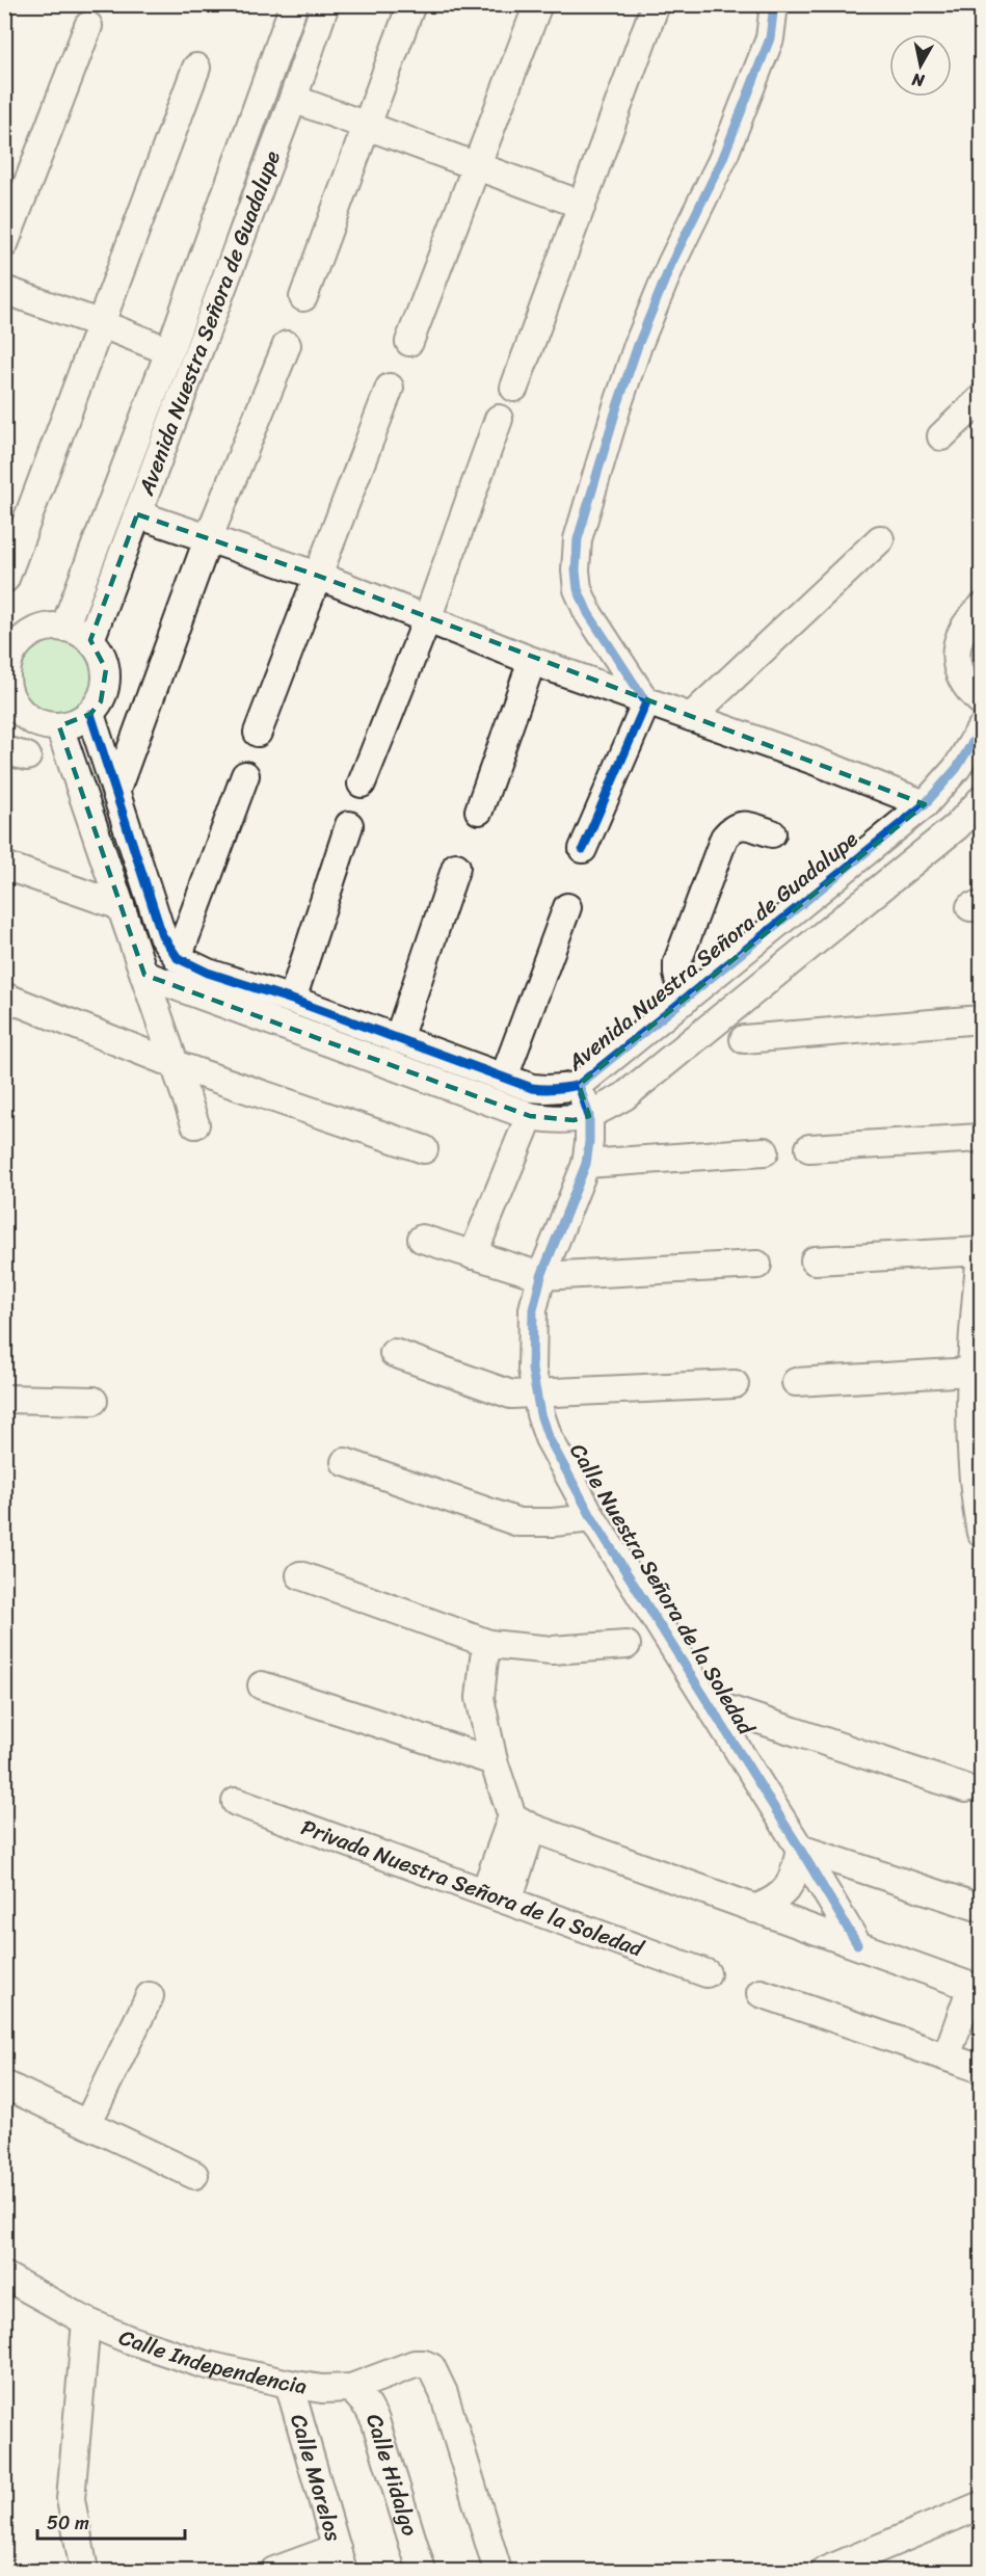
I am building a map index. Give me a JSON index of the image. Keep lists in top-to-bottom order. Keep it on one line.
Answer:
{"streets":{"street":["Avenida Nuestra Señora de Guadalupe","Calle Nuestra Señora de la Soledad","Privada Nuestra Señora de la Soledad","Calle Independencia","Calle Hidalgo","Calle Morelos"]},"crossings":[["Avenida Nuestra Señora de Guadalupe","Calle Nuestra Señora de la Soledad"],["Calle Independencia","Calle Hidalgo"],["Calle Independencia","Calle Morelos"]],"scale_bar":"50 m","north":"bottom"}
